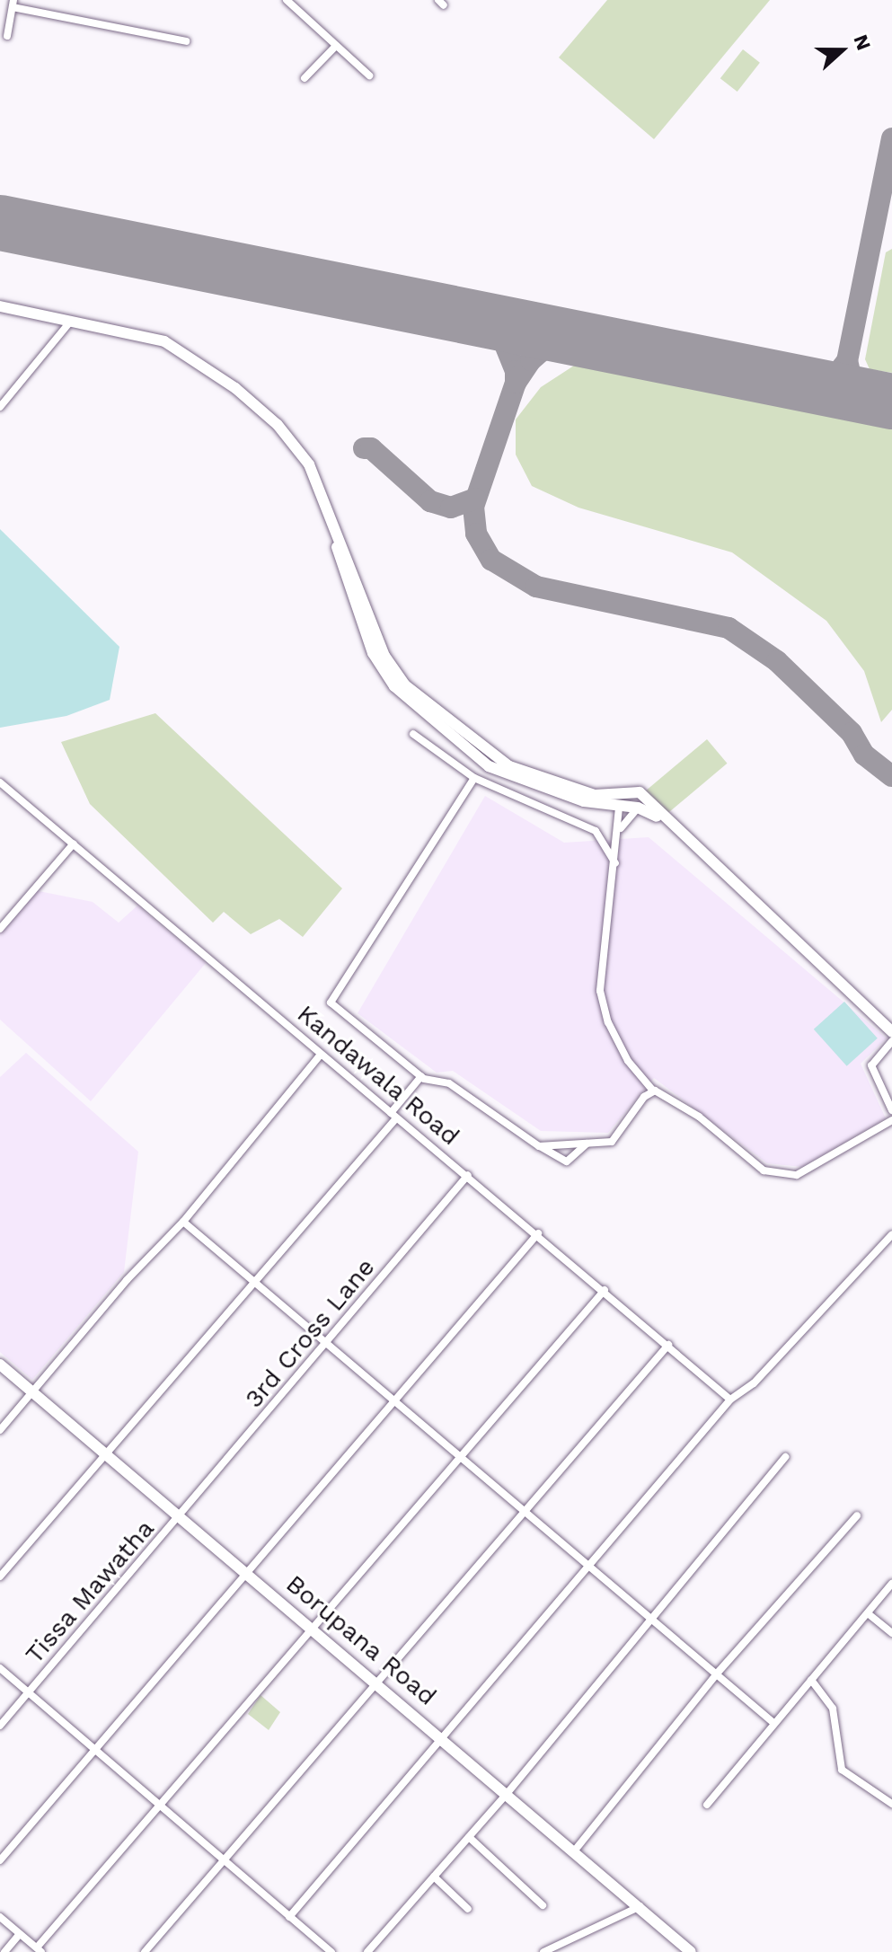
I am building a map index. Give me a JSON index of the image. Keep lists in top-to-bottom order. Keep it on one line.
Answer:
{"streets":{"main road":["Borupana Road"],"street":["Kandawala Road","3rd Cross Lane","Tissa Mawatha"]},"crossings":[["Kandawala Road","3rd Cross Lane"],["3rd Cross Lane","Tissa Mawatha"],["3rd Cross Lane","Borupana Road"],["Tissa Mawatha","Borupana Road"]],"north":"right"}
